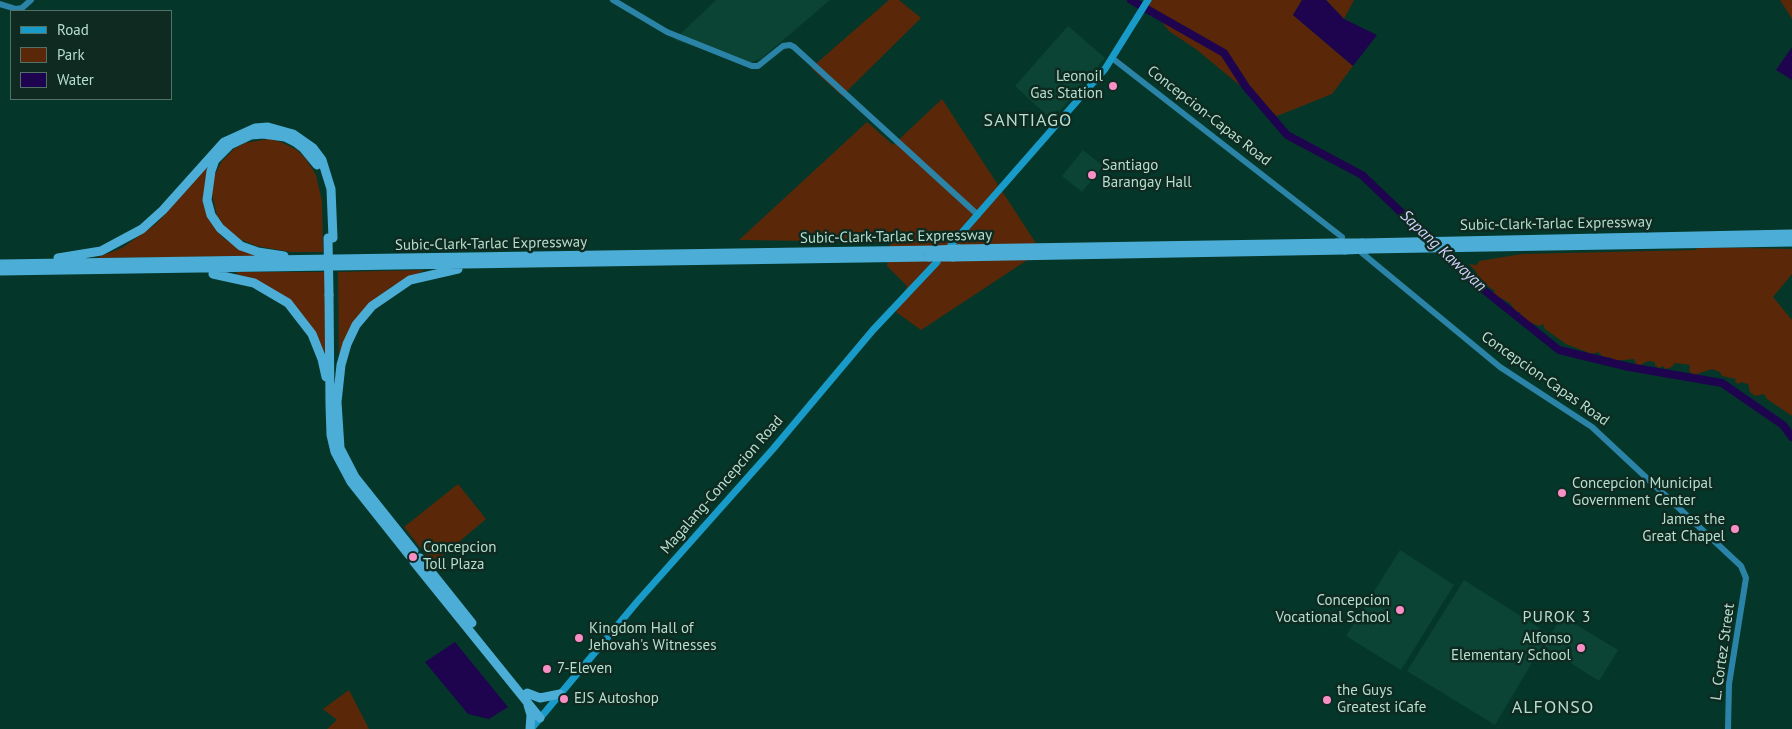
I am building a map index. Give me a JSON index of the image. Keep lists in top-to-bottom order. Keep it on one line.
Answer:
{"streets":{"highway":["Subic-Clark-Tarlac Expressway"],"main road":["Concepcion-Capas Road","Magalang-Concepcion Road","L. Cortez Street"]},"crossings":[["Concepcion-Capas Road","Subic-Clark-Tarlac Expressway"],["Concepcion-Capas Road","L. Cortez Street"],["Subic-Clark-Tarlac Expressway","Magalang-Concepcion Road"]],"districts":["SANTIAGO","PUROK 3","ALFONSO"],"water":["Sapang Kawayan"],"places":["Leonoil Gas Station","Santiago Barangay Hall","Concepcion Municipal Government Center","James the Great Chapel","Concepcion Toll Plaza","Concepcion Vocational School","Kingdom Hall of Jehovah's Witnesses","Alfonso Elementary School","7-Eleven","EJS Autoshop","the Guys Greatest iCafe"],"legend":["Road","Park","Water"]}
